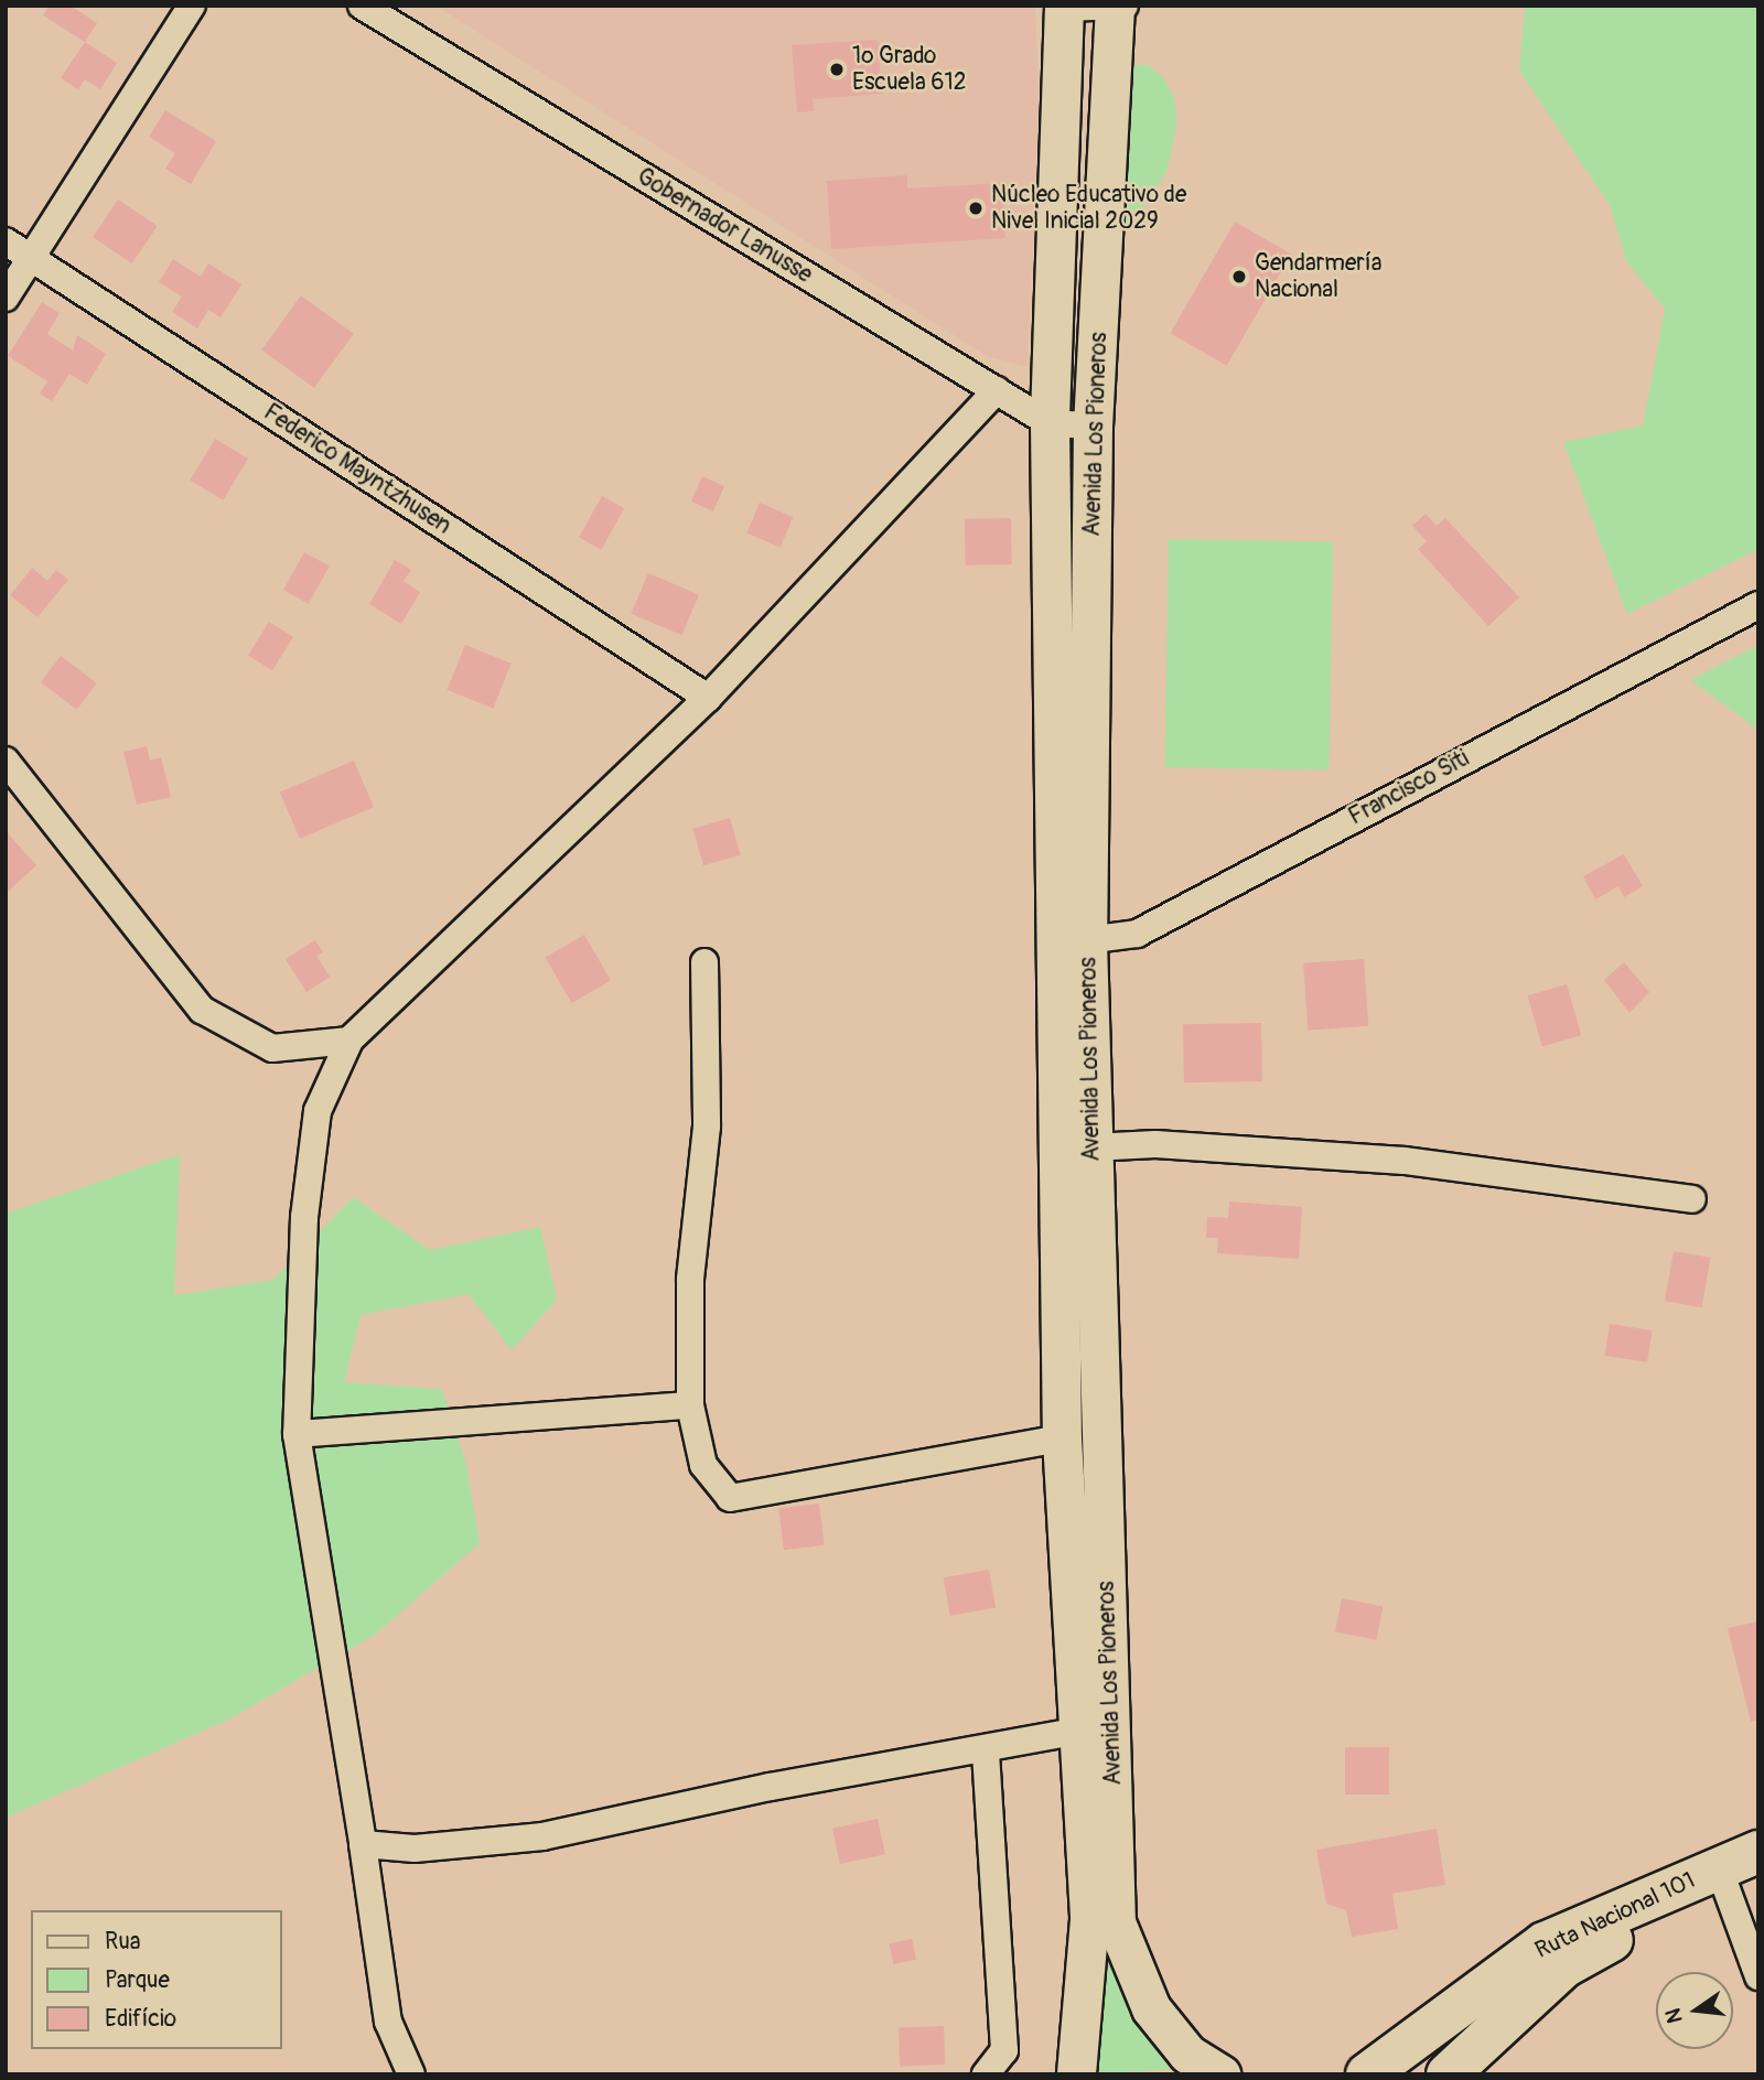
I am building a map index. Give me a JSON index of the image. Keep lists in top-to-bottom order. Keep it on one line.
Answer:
{"streets":{"main road":["Avenida Los Pioneros","Ruta Nacional 101"],"street":["Gobernador Lanusse","Federico Mayntzhusen","Francisco Siti"]},"crossings":[["Gobernador Lanusse","Avenida Los Pioneros"],["Avenida Los Pioneros","Francisco Siti"]],"places":["1º Grado Escuela 612","Núcleo Educativo de Nivel Inicial 2029","Gendarmería Nacional"],"legend":["Rua","Parque","Edifício"],"north":"left"}
